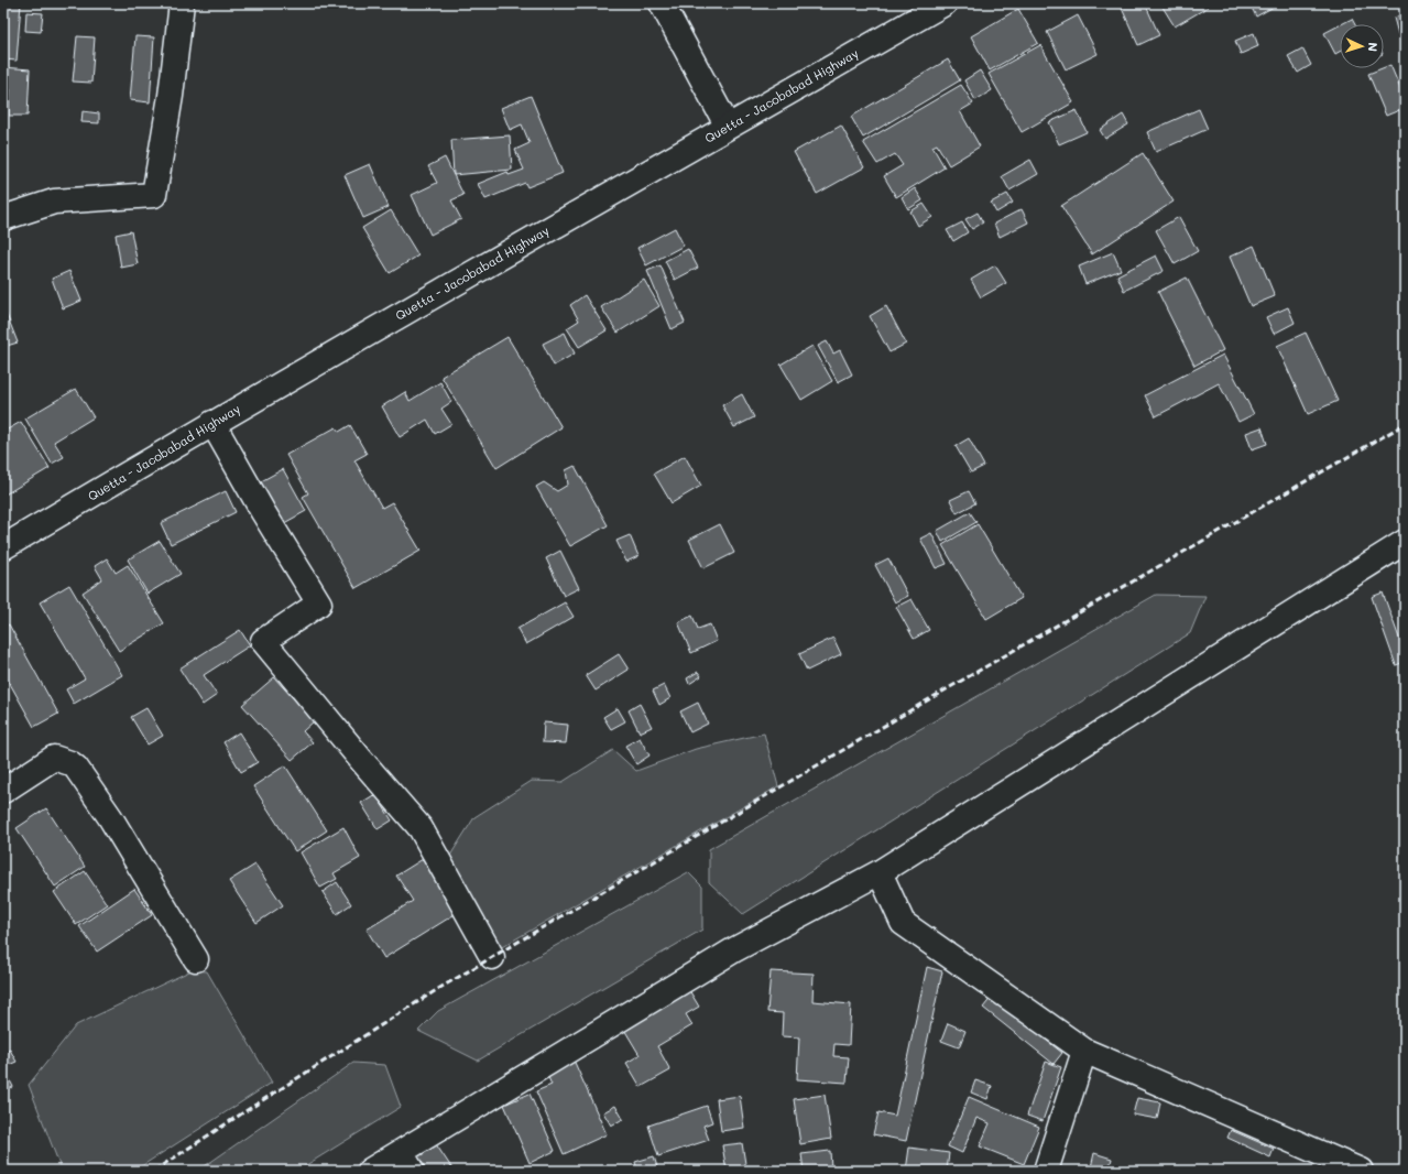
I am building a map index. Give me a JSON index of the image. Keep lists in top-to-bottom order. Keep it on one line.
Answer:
{"streets":{"main road":["Quetta - Jacobabad Highway"]},"north":"right"}
